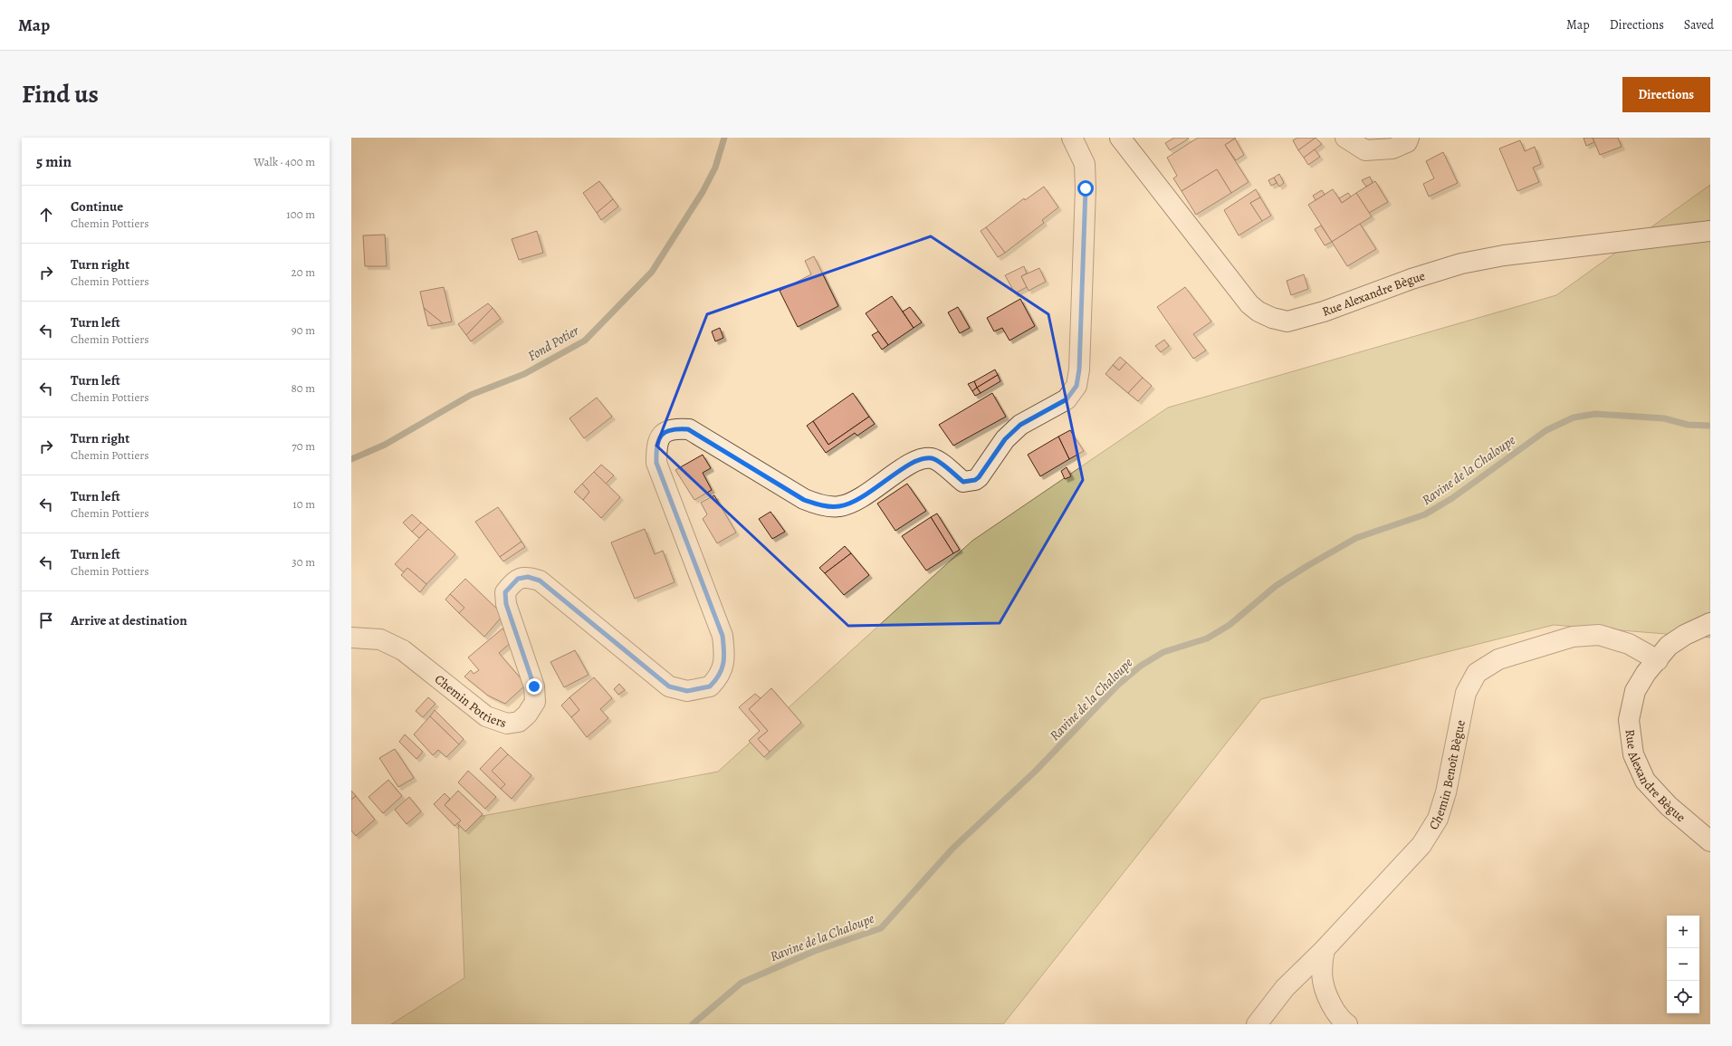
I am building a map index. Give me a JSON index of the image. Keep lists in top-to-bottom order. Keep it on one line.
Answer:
{"streets":{"street":["Rue Alexandre Bègue","Chemin Pottiers","Chemin Benoît Bègue"]},"crossings":[["Rue Alexandre Bègue","Chemin Benoît Bègue"]],"water":["Fond Potier","Ravine de la Chaloupe"],"page":{"header":"Map","nav":["Map","Directions","Saved"],"title":"Find us","buttons":"Directions","heading":["5 min","Walk · 400 m"],"list":[["Continue","Chemin Pottiers","100 m"],["Turn right","Chemin Pottiers","20 m"],["Turn left","Chemin Pottiers","90 m"],["Turn left","Chemin Pottiers","80 m"],["Turn right","Chemin Pottiers","70 m"],["Turn left","Chemin Pottiers","10 m"],["Turn left","Chemin Pottiers","30 m"],"Arrive at destination"],"map_buttons":["+","−"]}}
